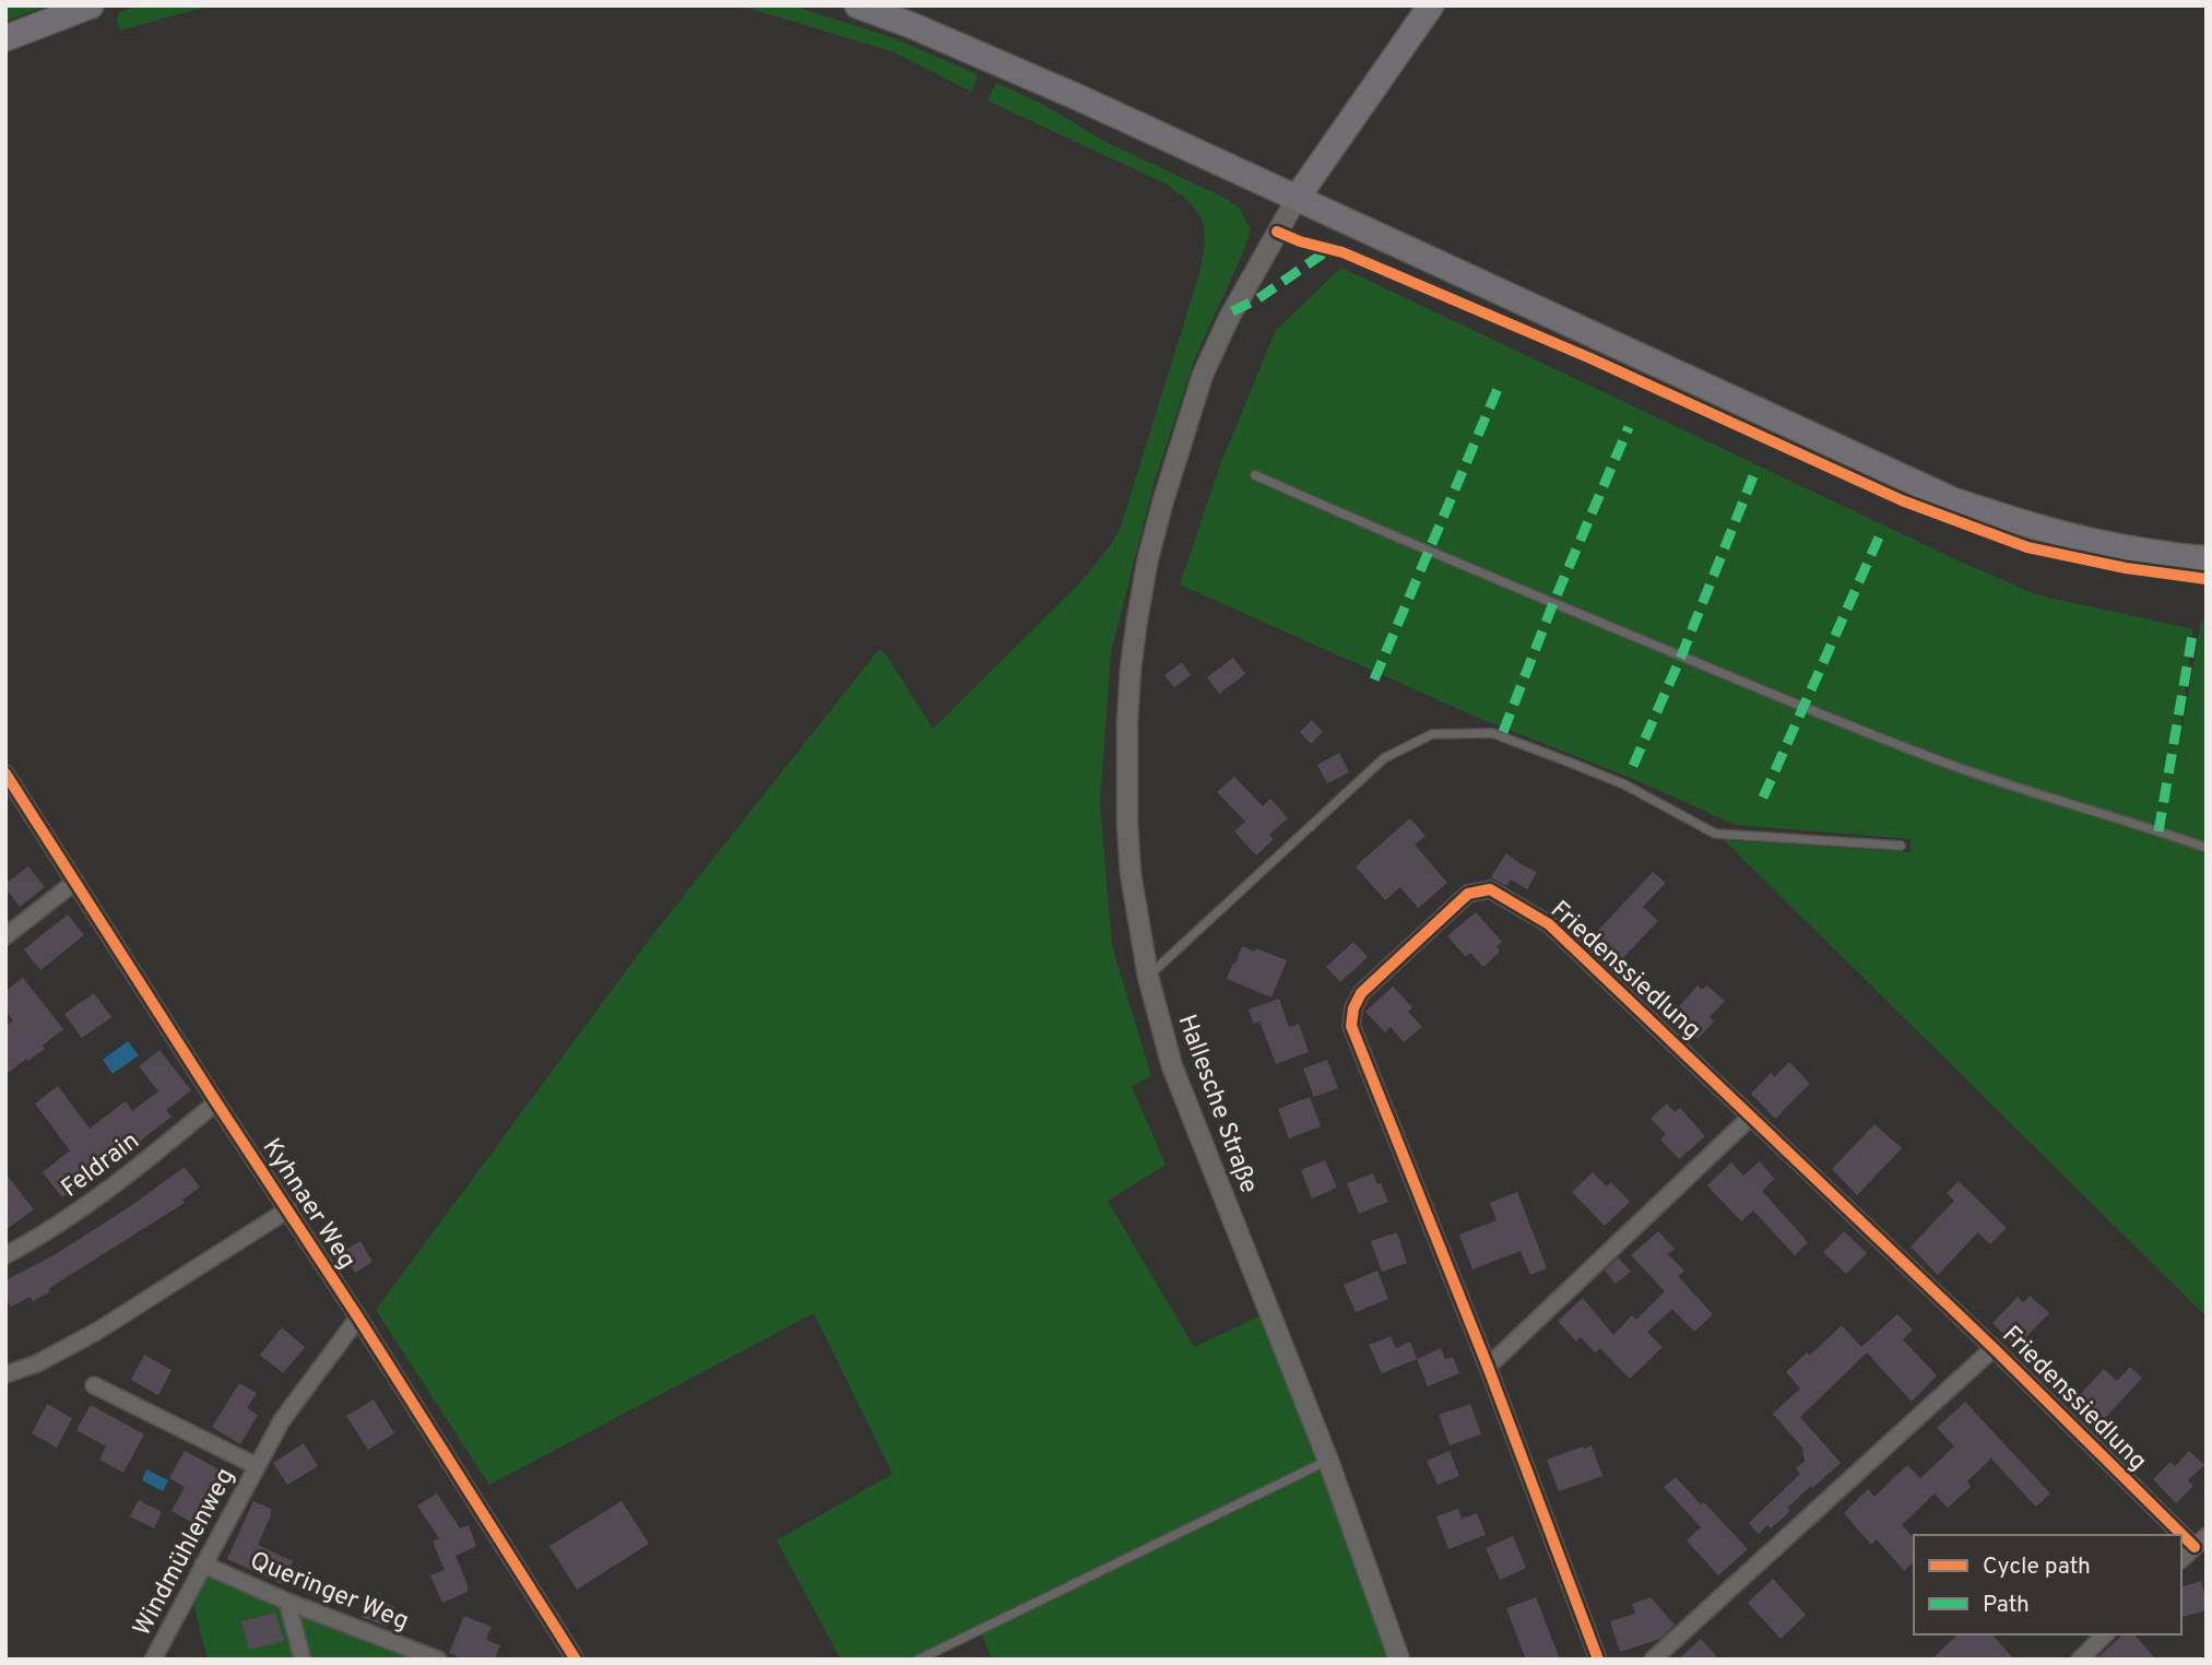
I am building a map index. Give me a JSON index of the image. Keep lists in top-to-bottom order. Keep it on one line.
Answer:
{"streets":{"street":["Friedenssiedlung","Hallesche Straße","Feldrain","Kyhnaer Weg","Windmühlenweg","Queringer Weg"]},"crossings":[["Feldrain","Kyhnaer Weg"],["Kyhnaer Weg","Windmühlenweg"],["Windmühlenweg","Queringer Weg"]],"legend":["Cycle path","Path"]}
